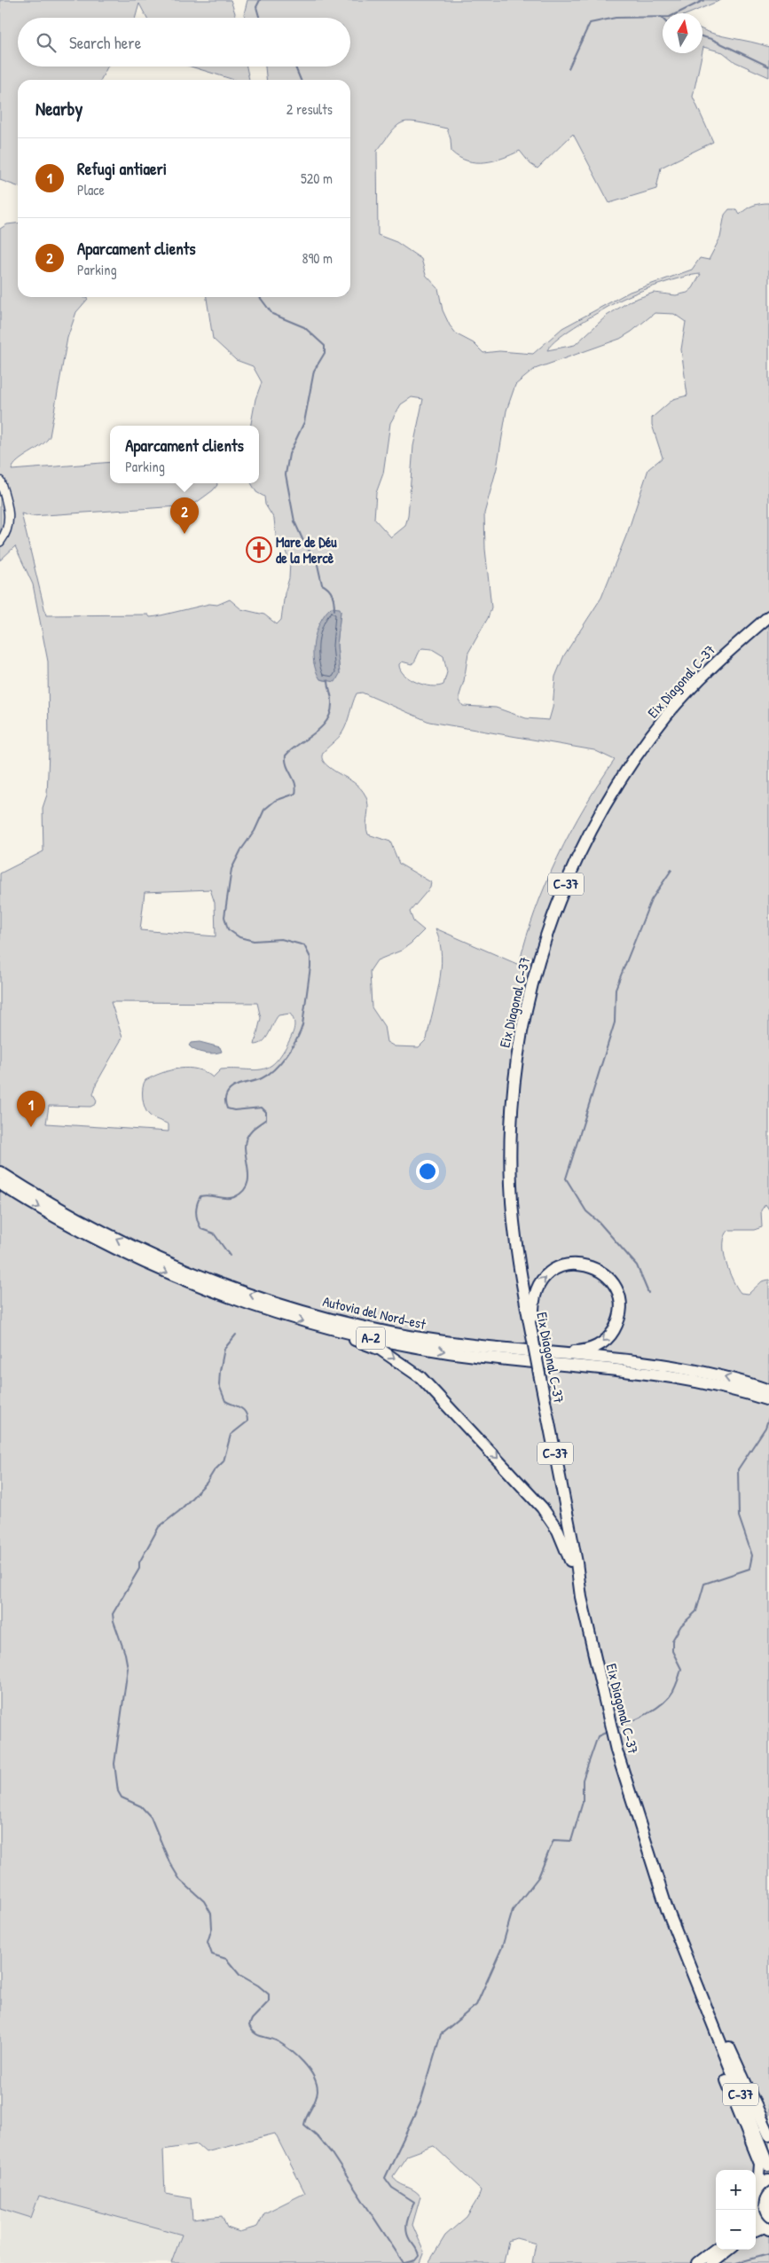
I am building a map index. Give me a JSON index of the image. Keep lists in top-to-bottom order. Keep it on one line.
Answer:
{"streets":{"highway":["Eix Diagonal C-37","C-37","Autovia del Nord-est","A-2"]},"places":{"church":["Mare de Déu de la Mercè"]},"north":"top","page":{"search":"Search here","heading":["Nearby","2 results"],"list":[{"mark":"1","name":"Refugi antiaeri","note":"Place","value":"520 m"},{"mark":"2","name":"Aparcament clients","note":"Parking","value":"890 m"}],"popup":["Aparcament clients","Parking"],"pins":["2","1"],"map_buttons":["+","−"]}}
